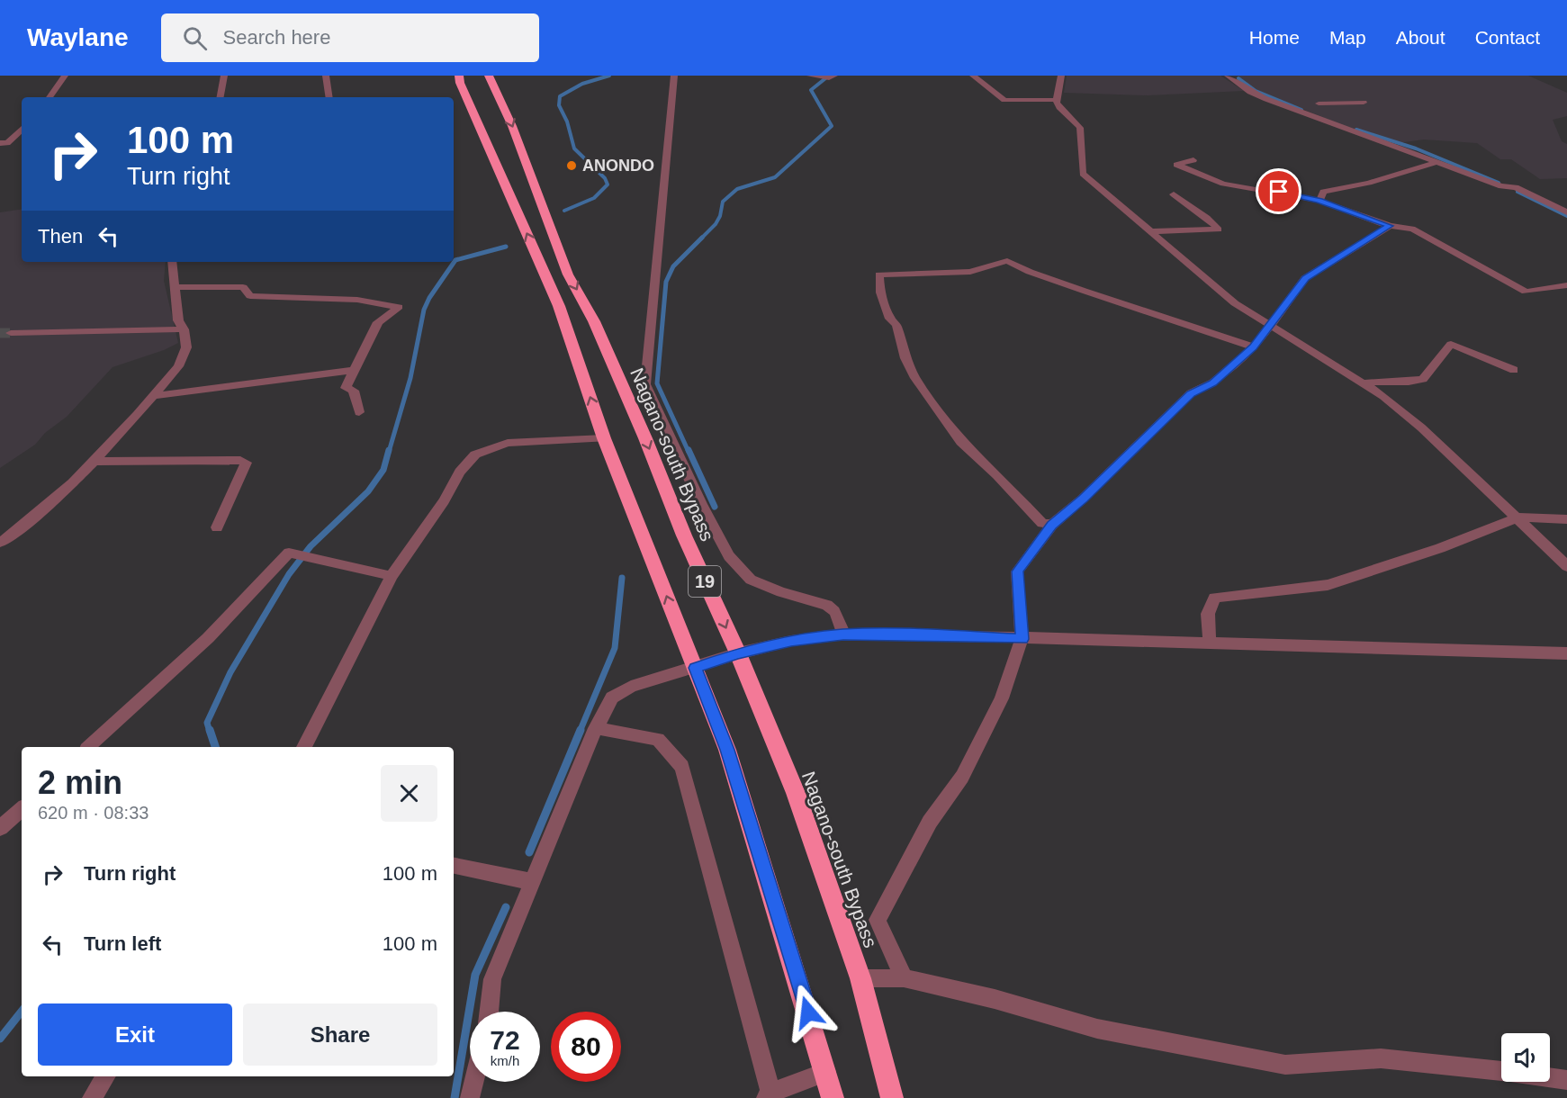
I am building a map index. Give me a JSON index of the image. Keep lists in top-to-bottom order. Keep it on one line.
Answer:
{"streets":{"highway":["Nagano-south Bypass","19"]},"places":["ANONDO"],"page":{"header":"Waylane","search":"Search here","nav":["Home","Map","About","Contact"],"turn":["100 m","Turn right"],"then":"Then","heading":["2 min","620 m · 08:33"],"list":[{"name":"Turn right","value":"100 m"},{"name":"Turn left","value":"100 m"}],"buttons":["Exit","Share"],"speed":"72 km/h","limit":"80"}}
